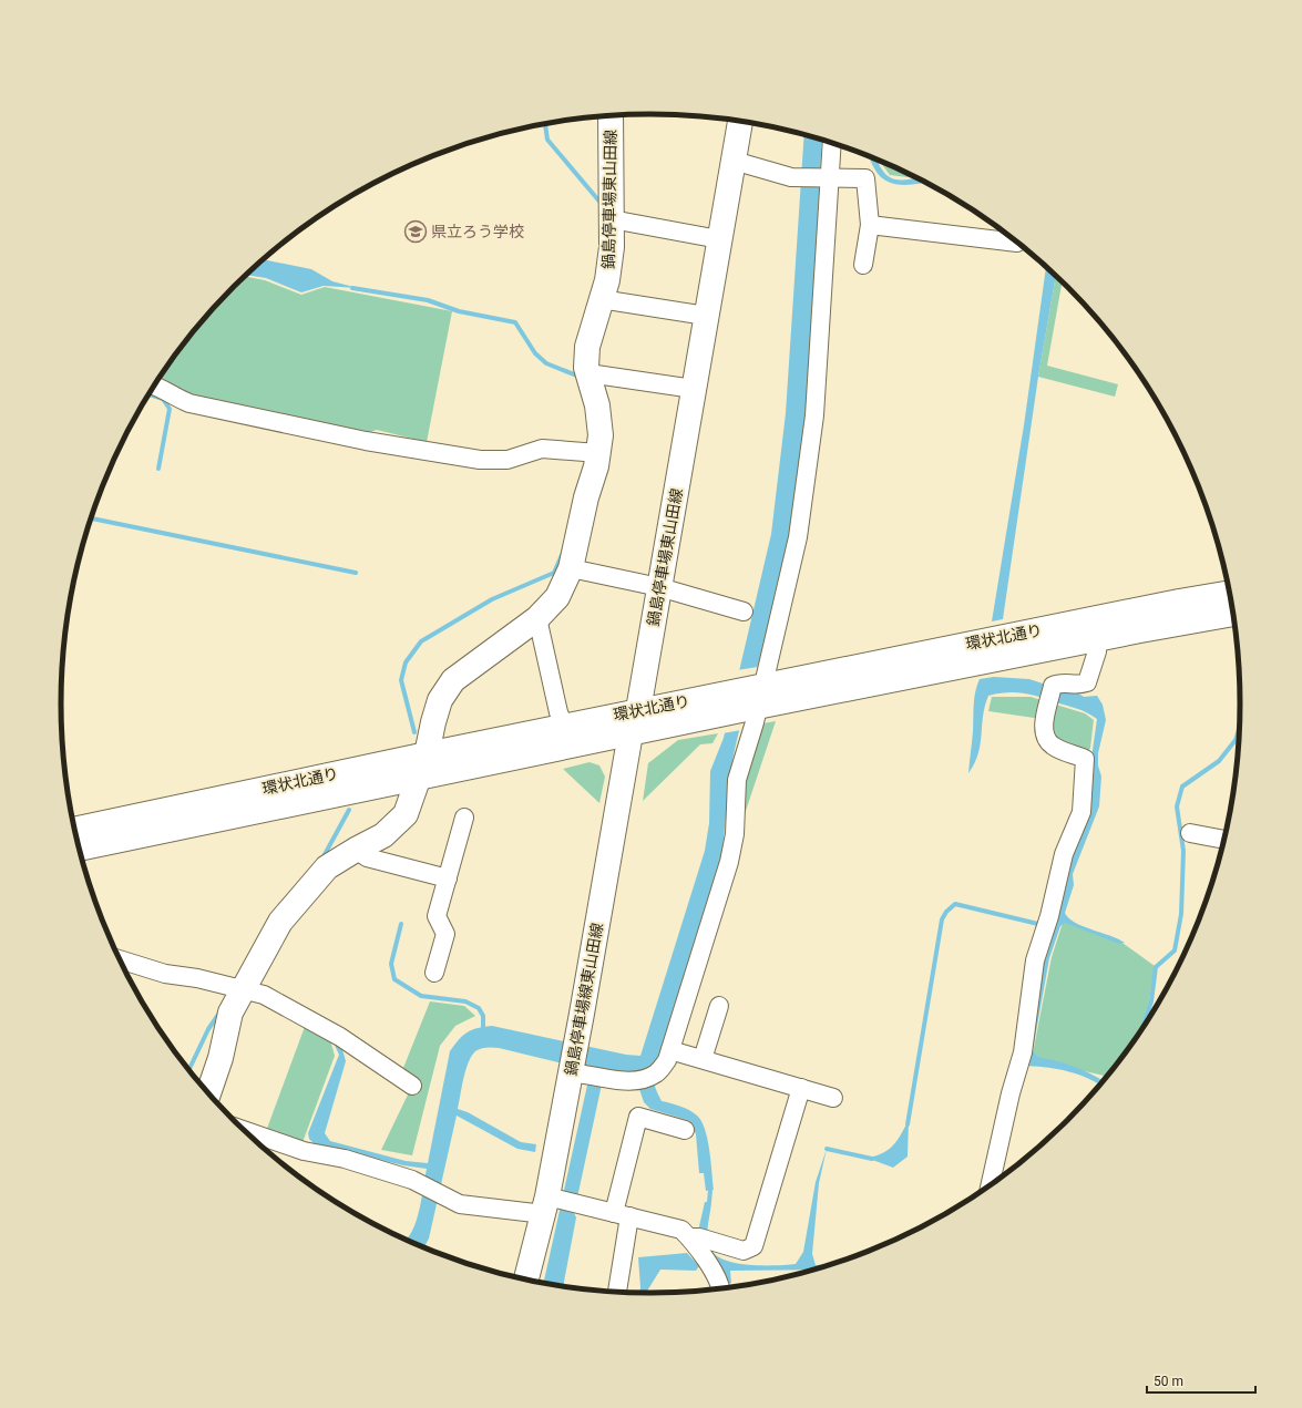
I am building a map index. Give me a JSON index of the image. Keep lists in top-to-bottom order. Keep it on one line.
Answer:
{"streets":{"main road":["鍋島停車場東山田線","環状北通り","鍋島停車場線東山田線"]},"crossings":[["鍋島停車場東山田線","環状北通り"],["鍋島停車場東山田線","鍋島停車場線東山田線"],["環状北通り","鍋島停車場線東山田線"]],"places":{"school or university":["県立ろう学校"]},"scale_bar":"50 m"}
